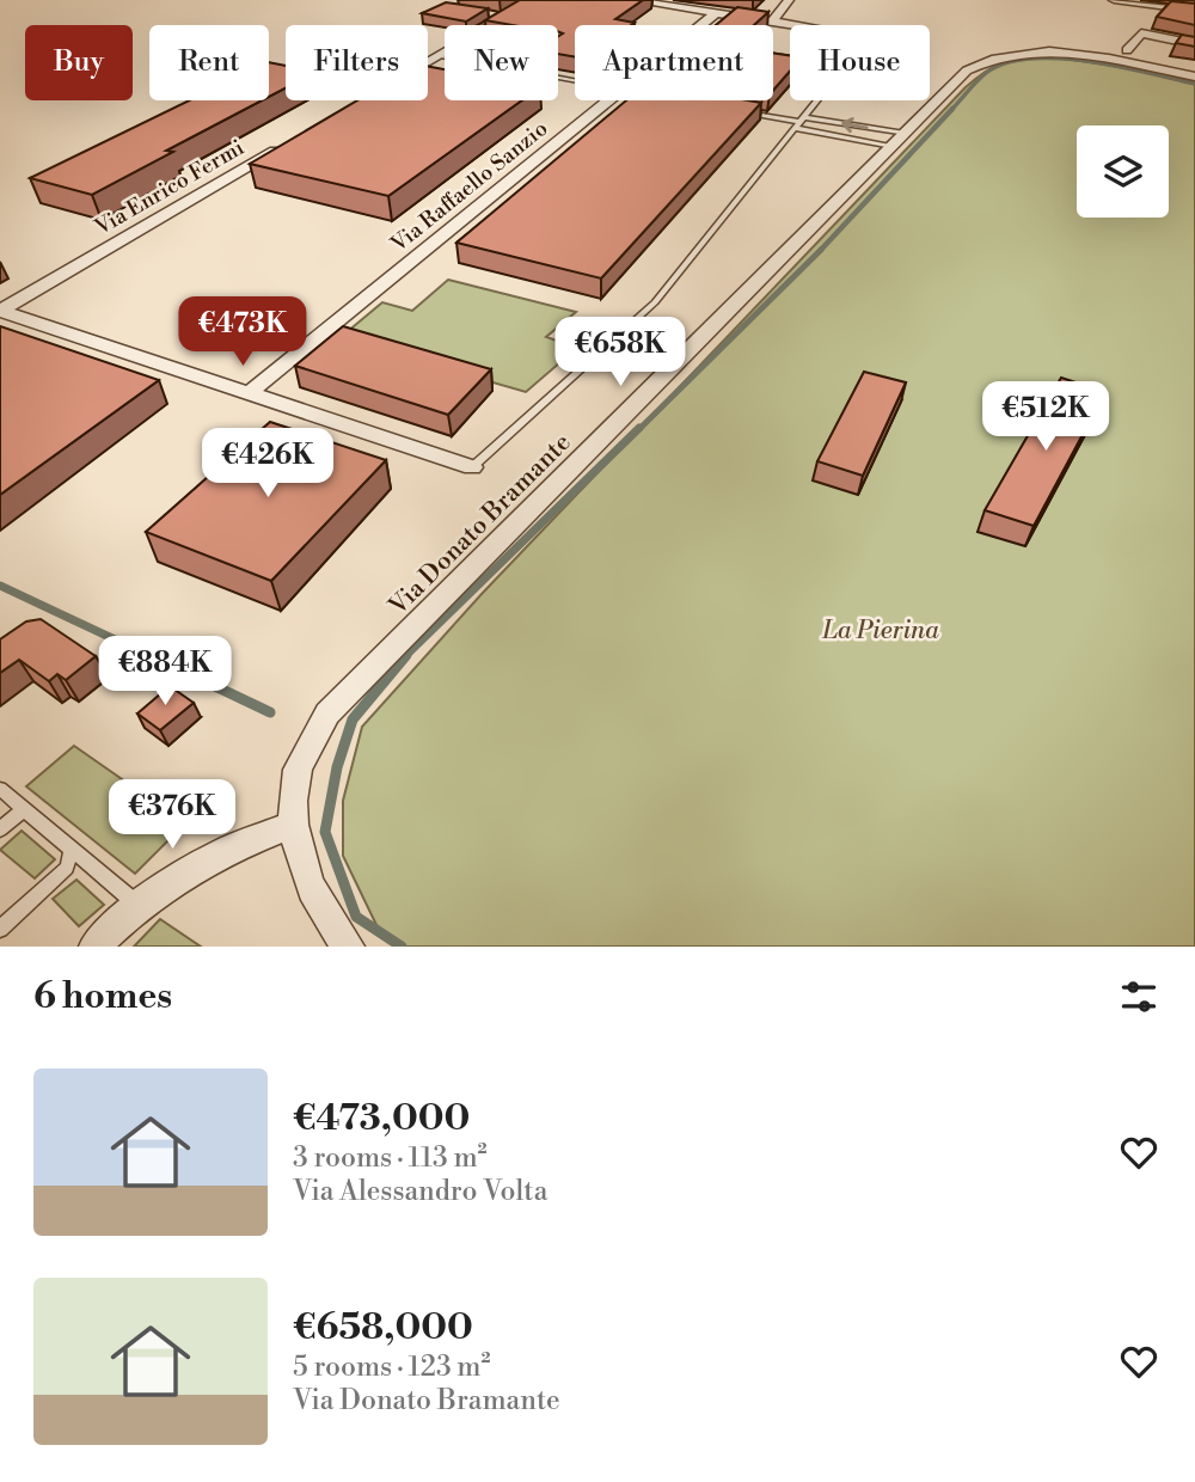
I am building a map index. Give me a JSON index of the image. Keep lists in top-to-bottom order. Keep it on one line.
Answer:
{"streets":{"street":["Via Raffaello Sanzio","Via Enrico Fermi","Via Donato Bramante"]},"parks":["La Pierina"],"page":{"chip":["Buy","Rent","Filters","New","Apartment","House"],"price":["€473K","€658K","€512K","€426K","€884K","€376K"],"heading":"6 homes","list":[{"name":"€473,000","note":"3 rooms · 113 m² · Via Alessandro Volta"},{"name":"€658,000","note":"5 rooms · 123 m² · Via Donato Bramante"}]}}
